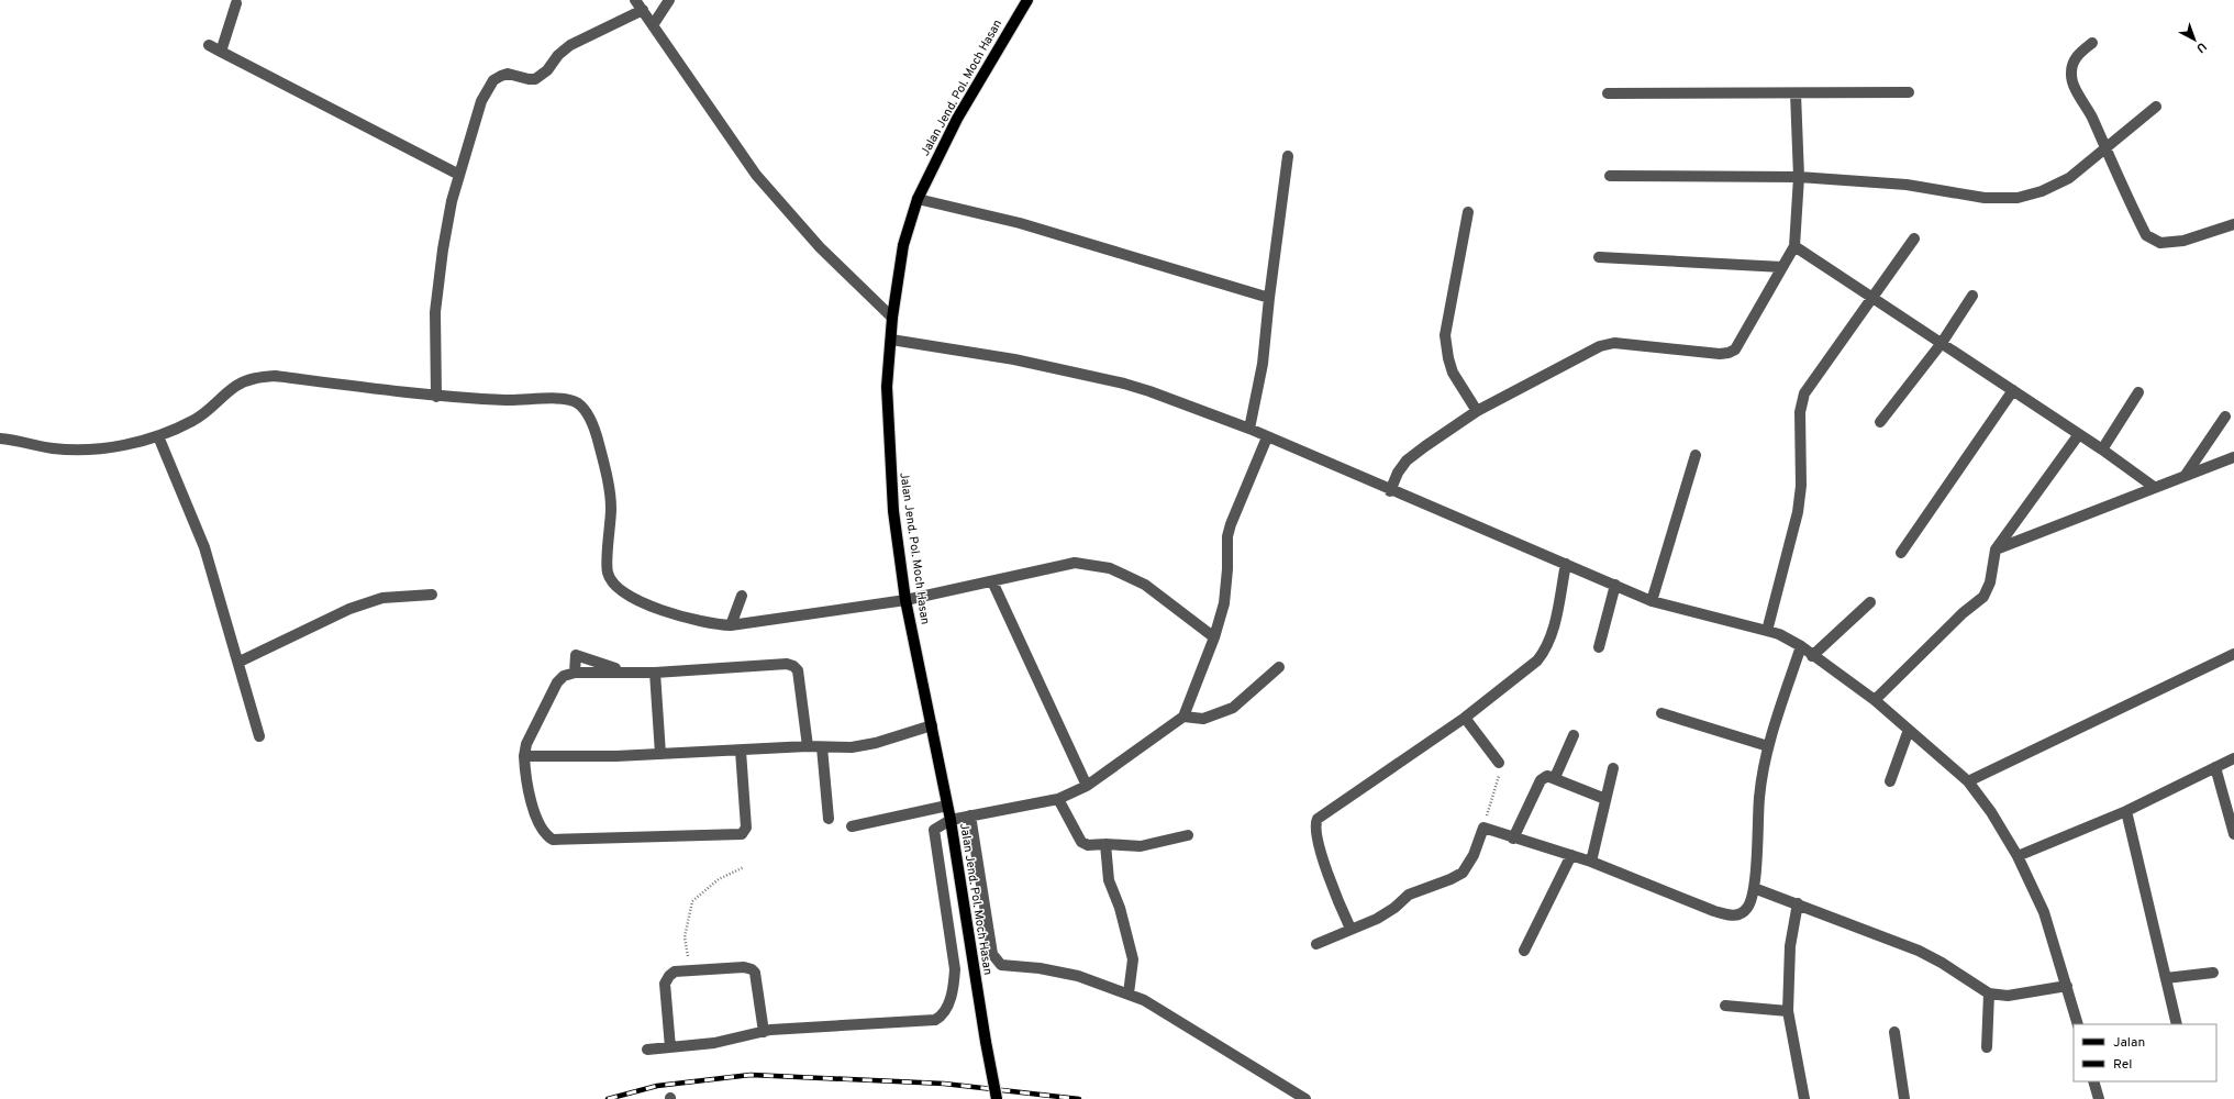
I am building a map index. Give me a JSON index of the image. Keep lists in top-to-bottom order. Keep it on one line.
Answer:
{"streets":{"main road":["Jalan Jend. Pol. Moch Hasan"]},"legend":["Jalan","Rel"],"north":"bottom right"}
